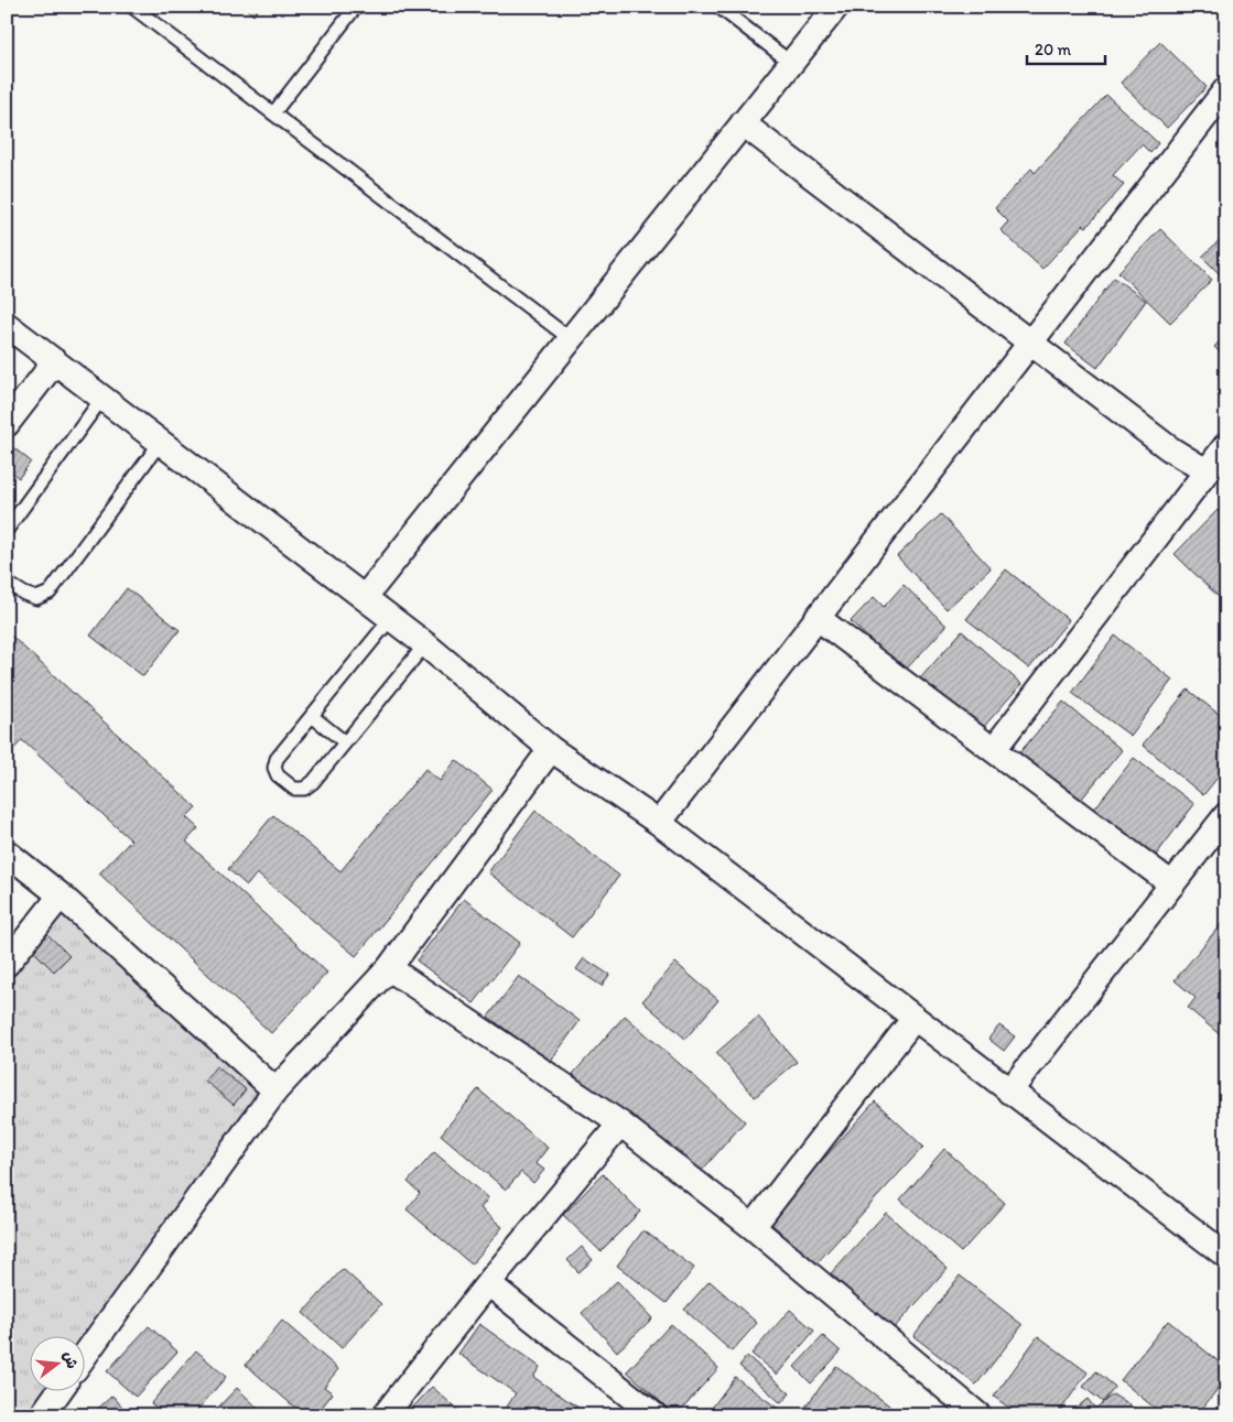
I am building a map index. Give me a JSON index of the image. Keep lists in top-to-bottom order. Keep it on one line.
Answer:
{"scale_bar":"20 m","north":"right"}
